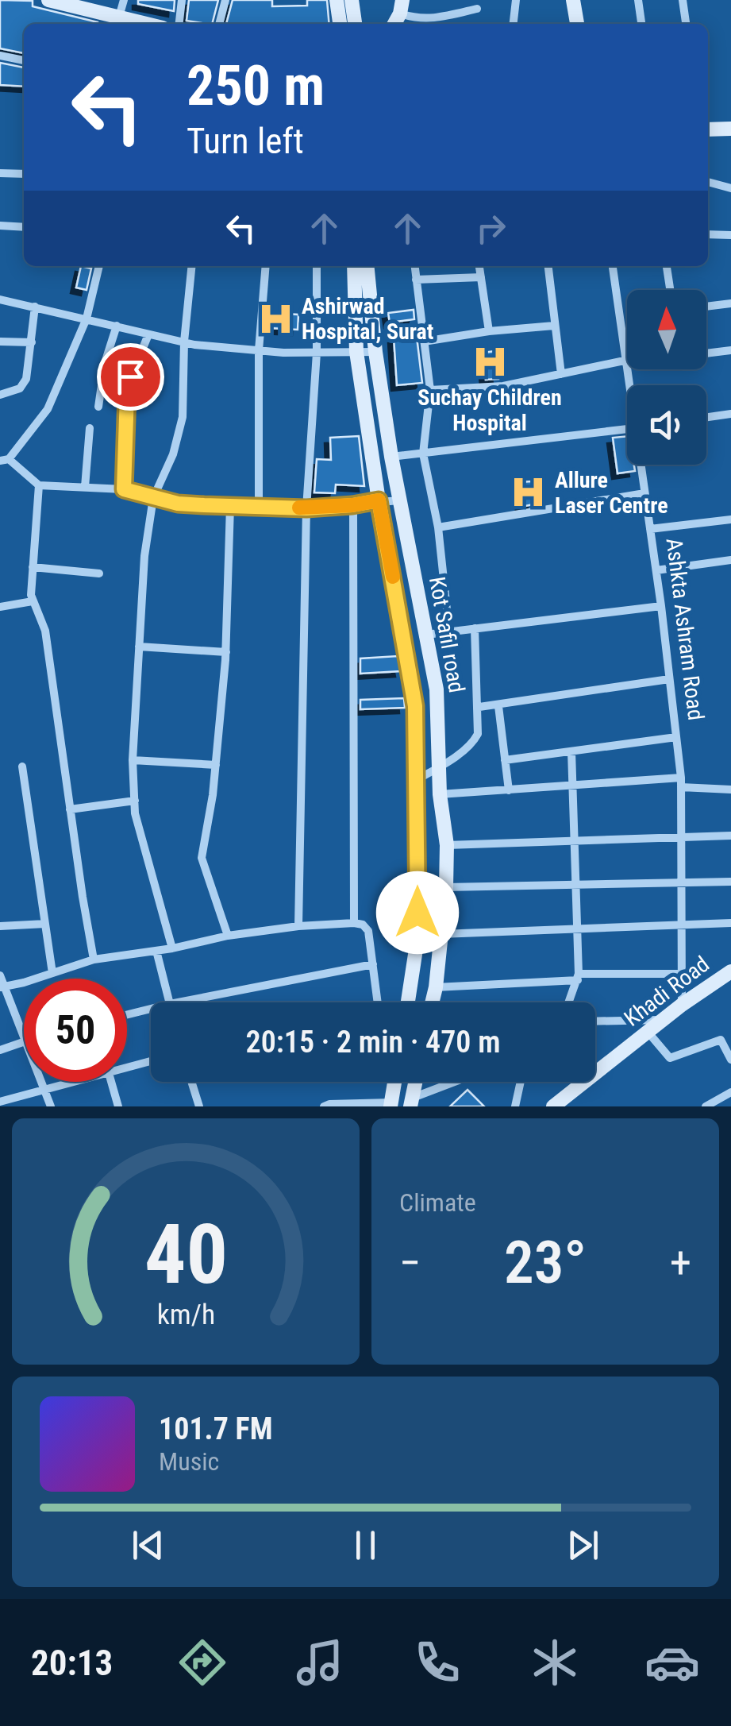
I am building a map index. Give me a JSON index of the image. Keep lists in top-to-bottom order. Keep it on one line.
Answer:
{"streets":{"main road":["Kot Safil road","Khadi Road"],"street":["Ashkta Ashram Road"]},"crossings":[["Ashkta Ashram Road","Khadi Road"]],"places":{"hospital":["Ashirwad Hospital, Surat","Suchay Children Hospital","Allure Laser Centre"]},"north":"top","page":{"turn":["250 m","Turn left"],"limit":"50","trip":"20:15 · 2 min · 470 m","tile":"Climate","heat":["−","23°","+"],"song":["101.7 FM","Music"],"tabs":"20:13","gauge":["40","km/h"]}}
